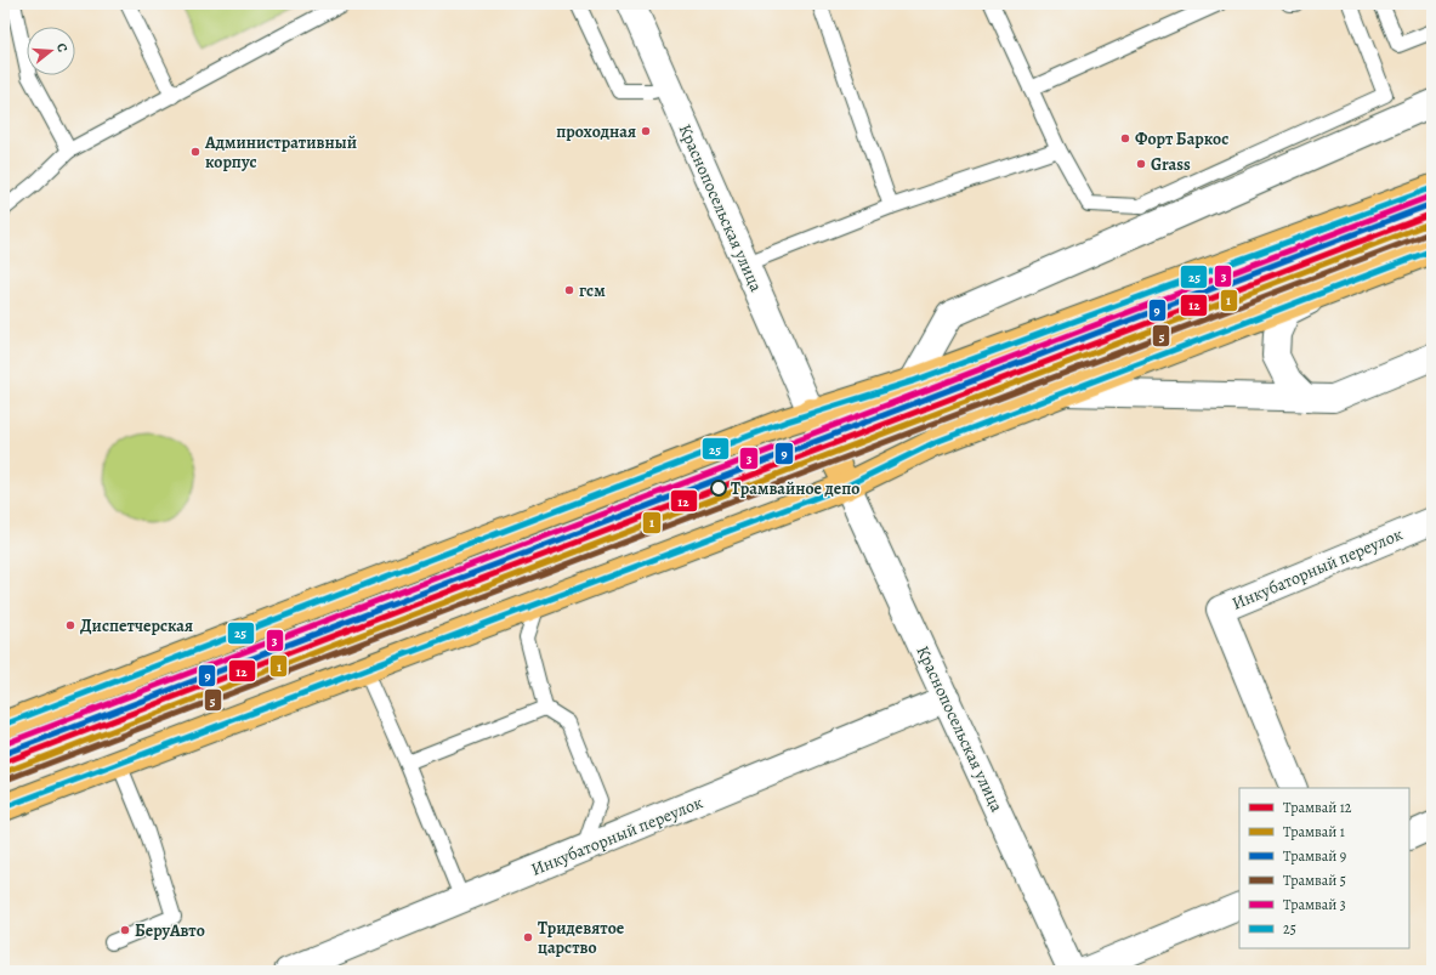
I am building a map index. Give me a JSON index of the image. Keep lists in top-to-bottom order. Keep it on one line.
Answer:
{"streets":{"street":["Краснопосельская улица","Инкубаторный переулок"]},"crossings":[["Краснопосельская улица","Инкубаторный переулок"]],"places":["проходная","Форт Баркос","Административный корпус","Grass","гсм","Трамвайное депо","Диспетчерская","БеруАвто","Тридевятое царство"],"lines":["transit line 25","tram line 3","tram line 9","tram line 12","tram line 1","tram line 5"],"legend":["Трамвай 12","Трамвай 1","Трамвай 9","Трамвай 5","Трамвай 3","25"],"north":"right"}
